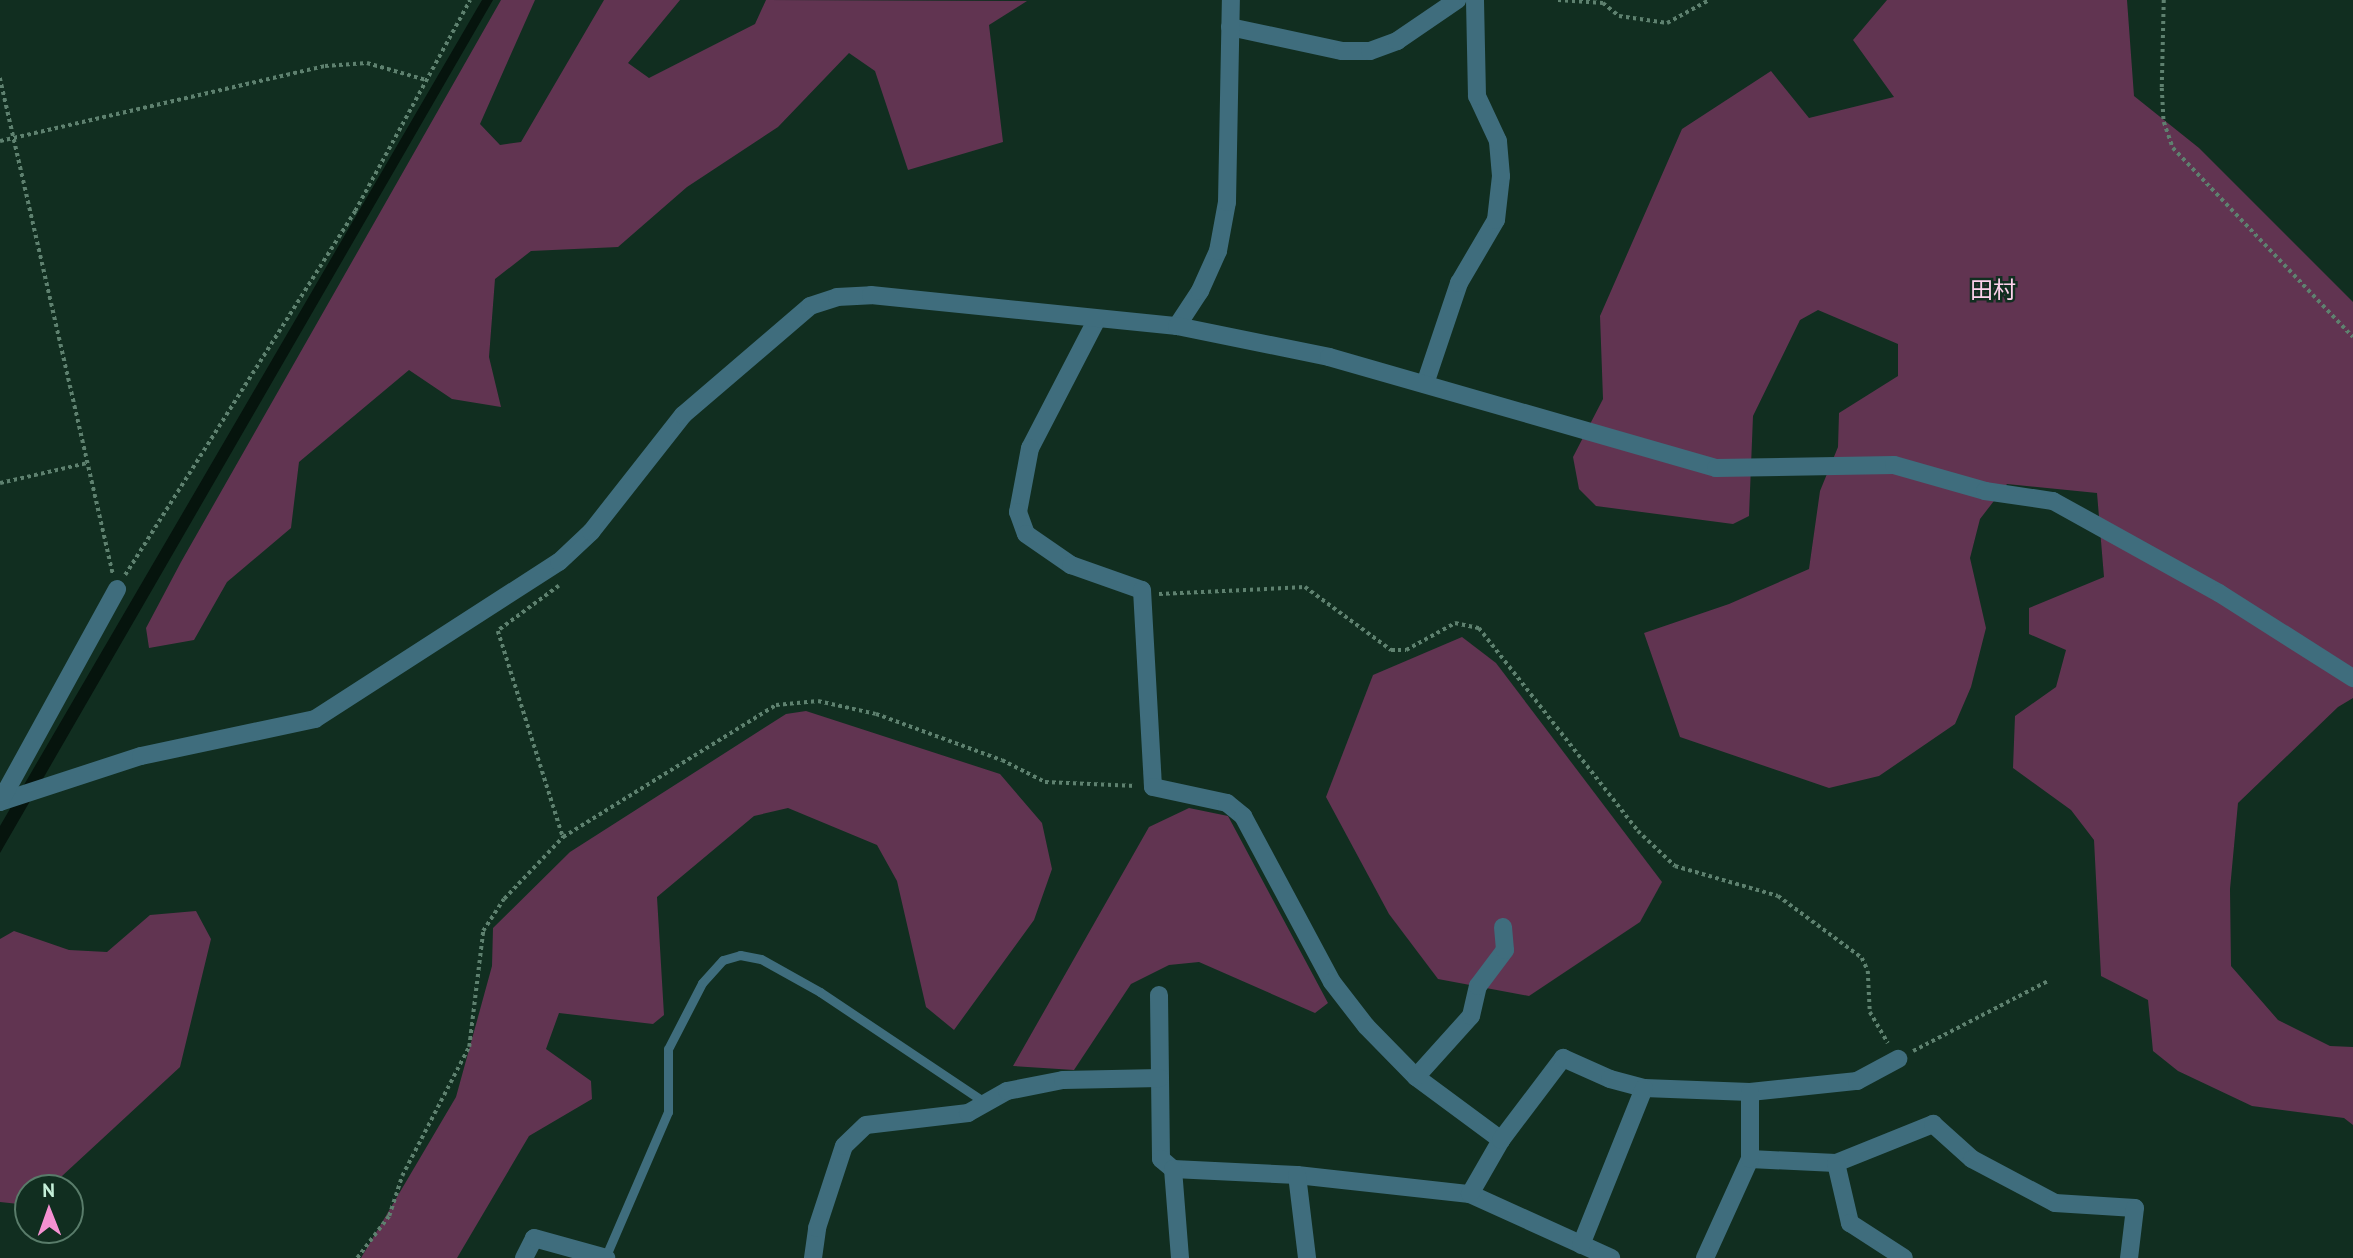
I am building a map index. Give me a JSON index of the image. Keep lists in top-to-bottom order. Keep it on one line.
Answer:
{"districts":["田村"],"north":"top"}
